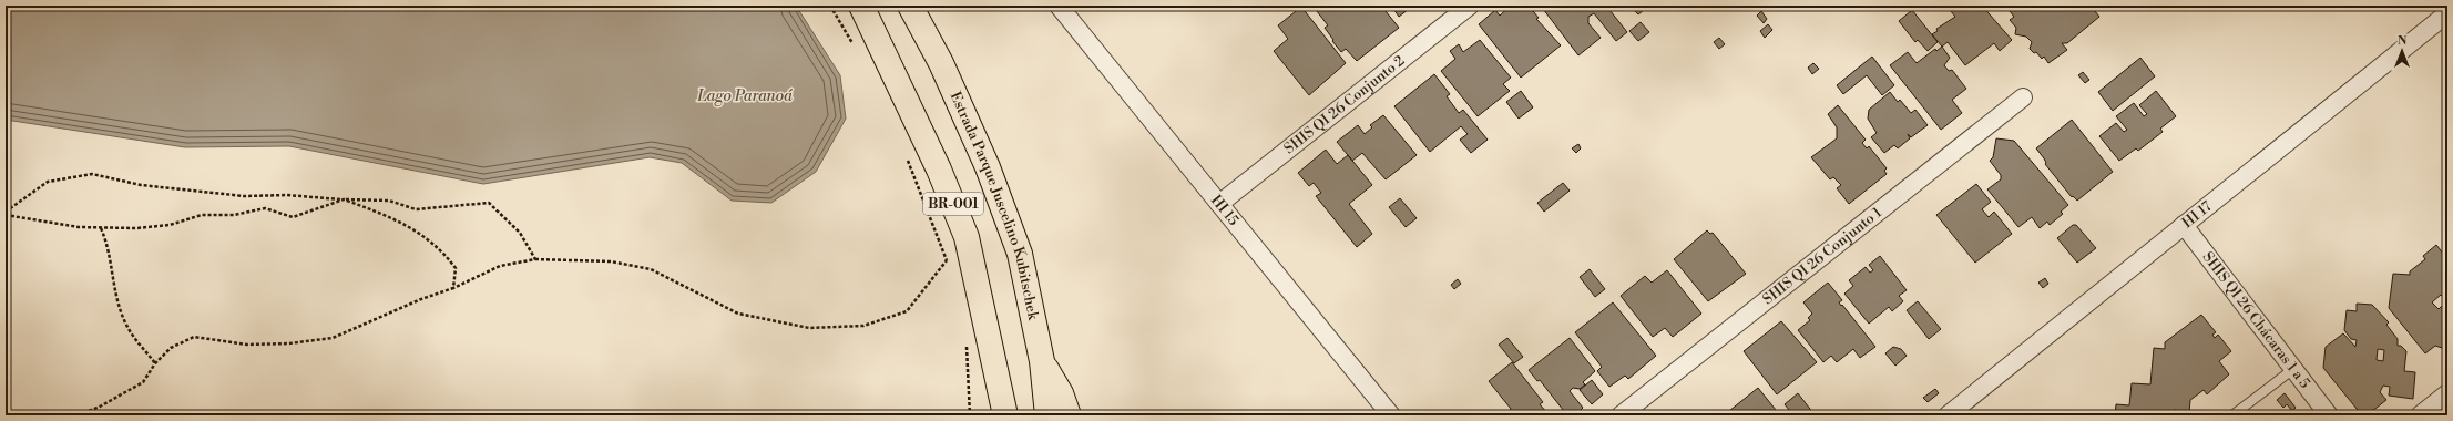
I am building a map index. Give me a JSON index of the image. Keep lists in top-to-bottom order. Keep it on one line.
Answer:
{"streets":{"highway":["BR-001","Estrada Parque Juscelino Kubitschek"],"street":["SHIS QI 26 Conjunto 2","HI 15","HI 17","SHIS QI 26 Conjunto 1","SHIS QI 26 Chácaras 1 a 5"]},"crossings":[["SHIS QI 26 Conjunto 2","HI 15"],["HI 17","SHIS QI 26 Chácaras 1 a 5"]],"water":["Lago Paranoá"],"north":"top"}
